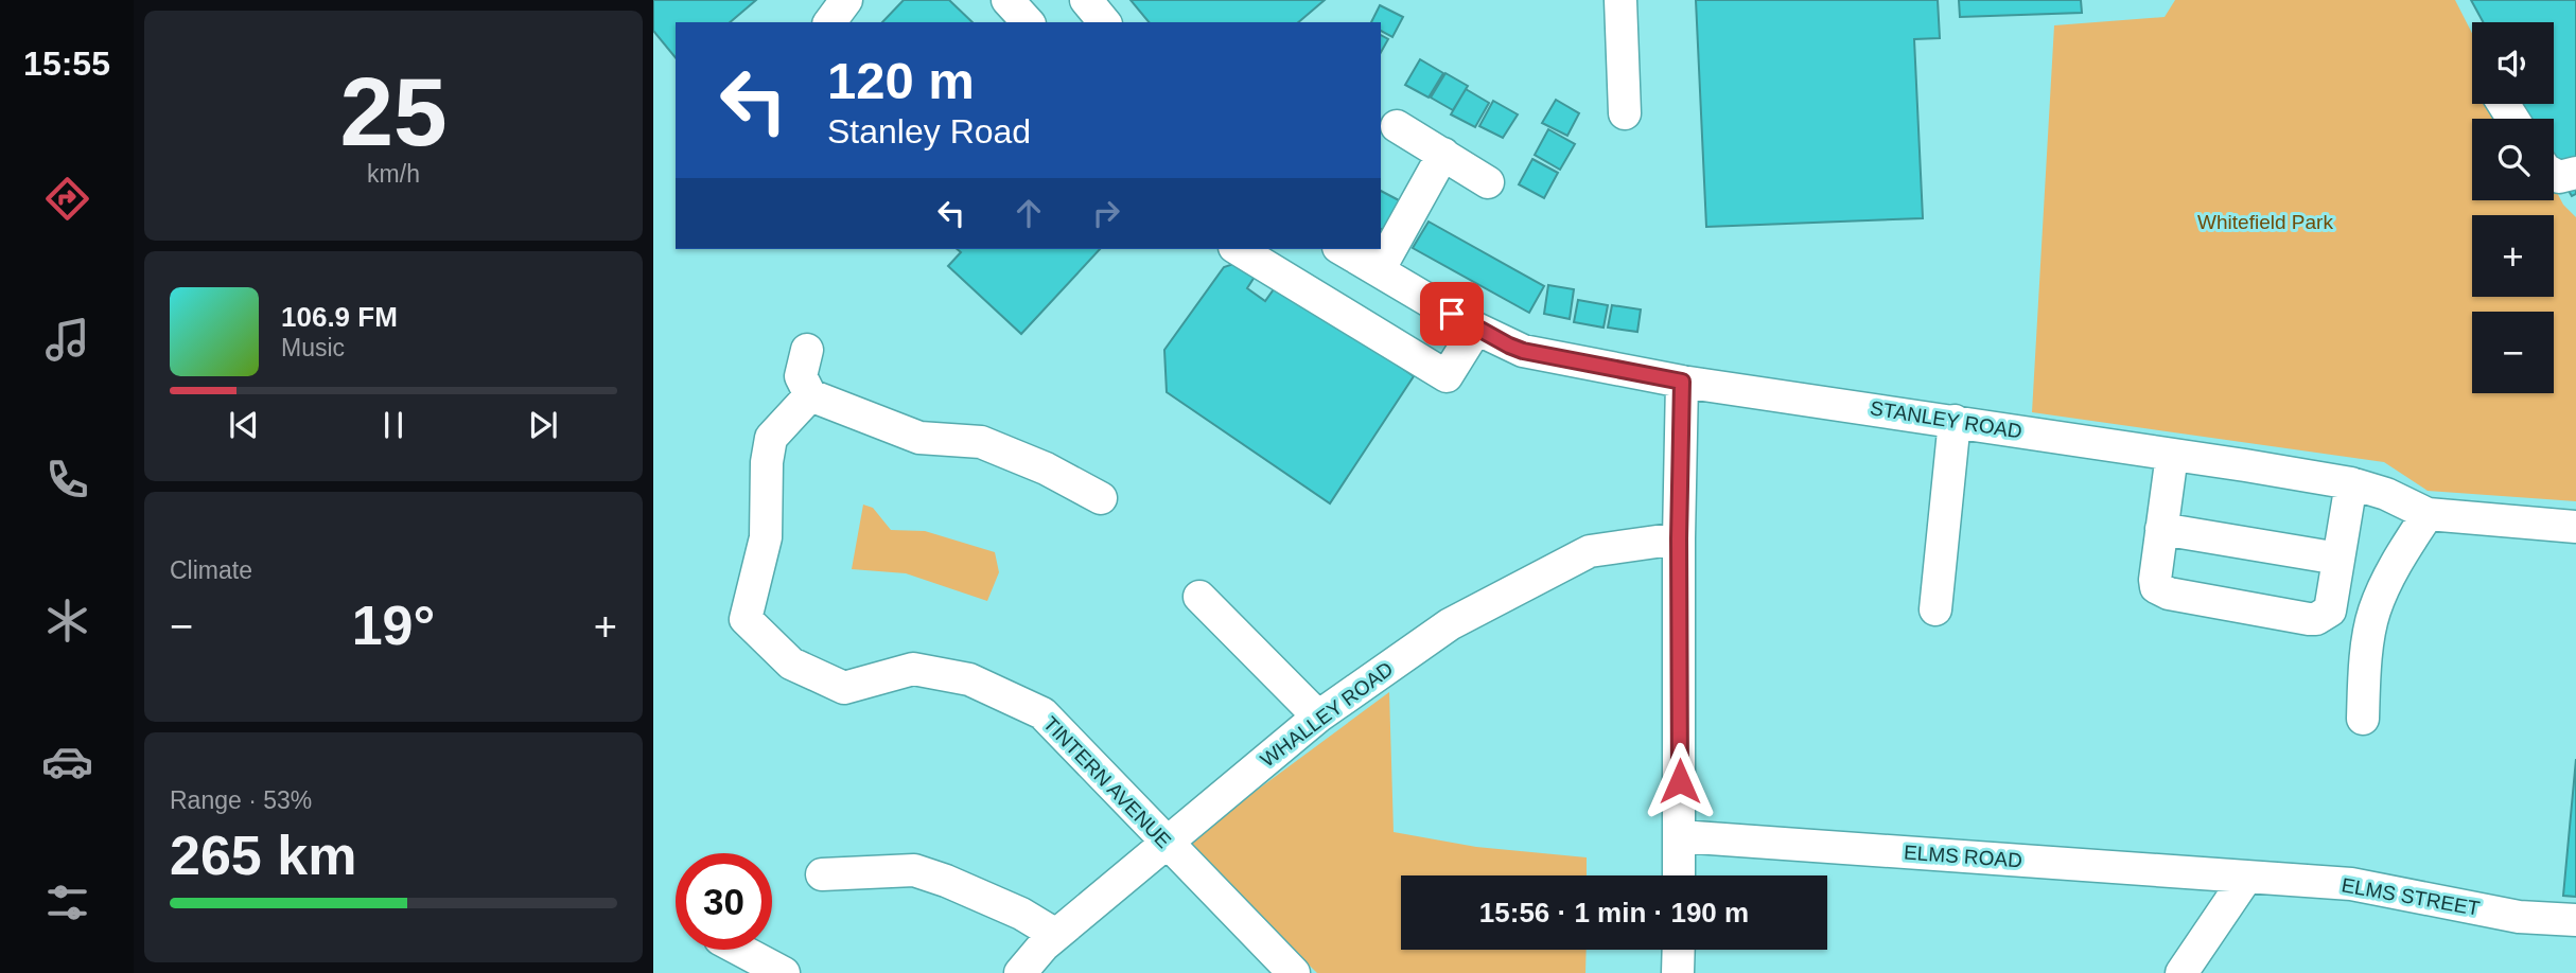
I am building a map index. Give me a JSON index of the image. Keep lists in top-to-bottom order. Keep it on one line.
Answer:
{"streets":{"street":["STANLEY ROAD","WHALLEY ROAD","TINTERN AVENUE","ELMS ROAD","ELMS STREET"]},"crossings":[["WHALLEY ROAD","TINTERN AVENUE"],["ELMS ROAD","ELMS STREET"]],"parks":["Whitefield Park"],"page":{"tabs":"15:55","tile":[["25","km/h"],"Climate",["Range · 53%","265 km"]],"map_buttons":["+","−"],"turn":["120 m","Stanley Road"],"song":["106.9 FM","Music"],"heat":["−","19°","+"],"limit":"30","trip":"15:56 · 1 min · 190 m"}}
